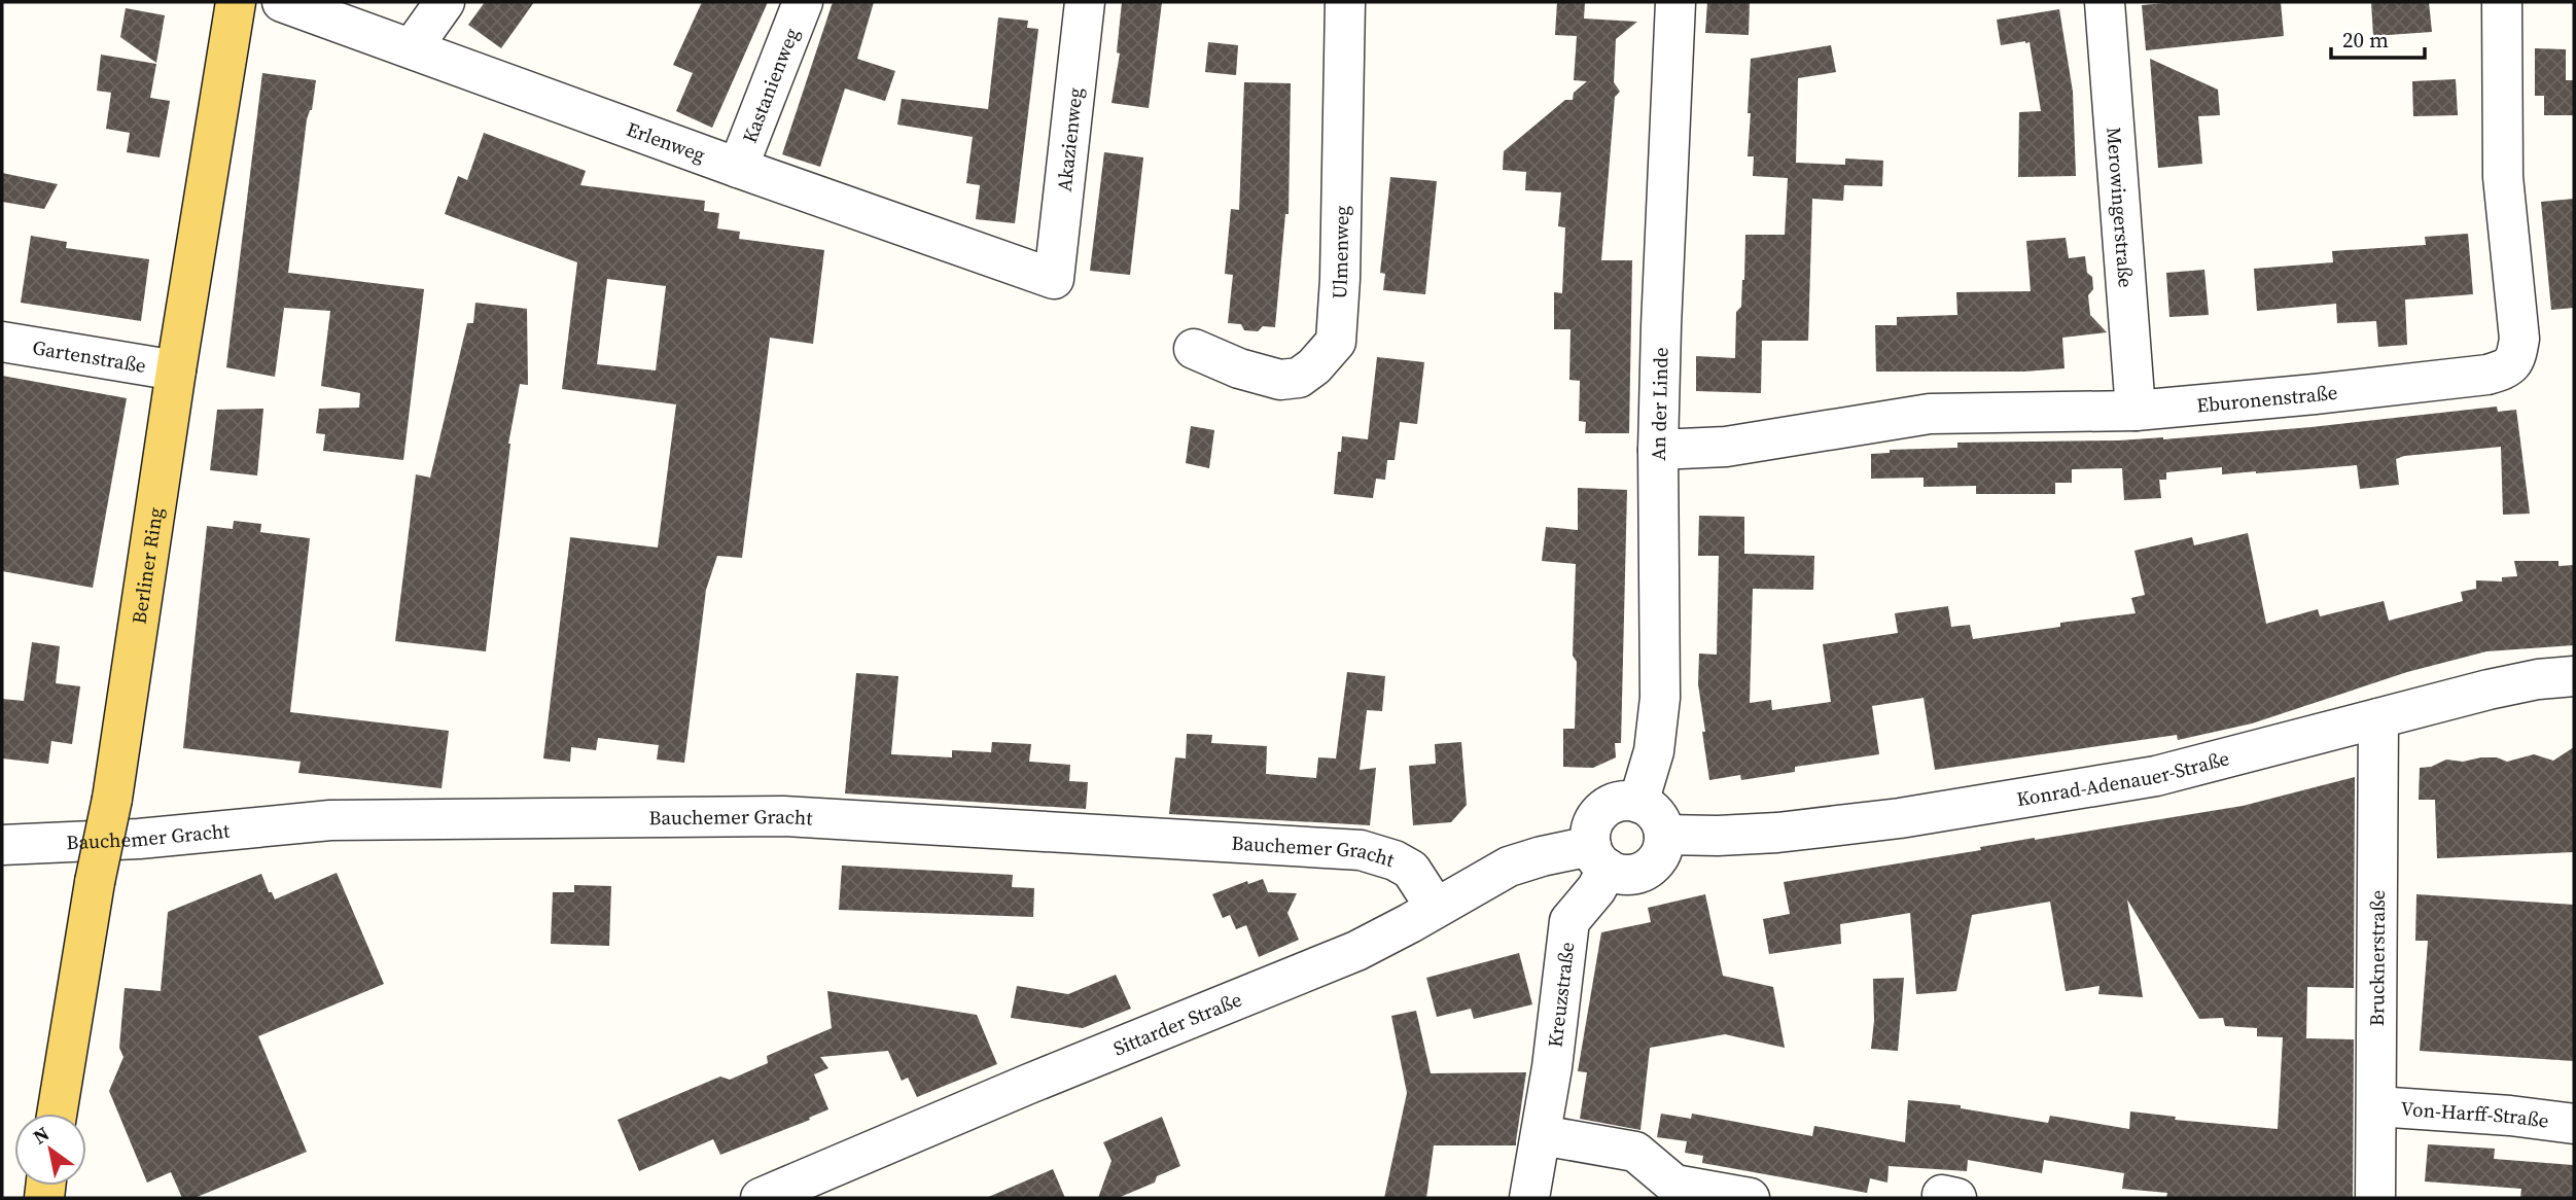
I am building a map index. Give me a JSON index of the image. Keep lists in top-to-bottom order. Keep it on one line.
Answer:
{"streets":{"main road":["Berliner Ring"],"street":["Kastanienweg","Akazienweg","Erlenweg","Merowingerstraße","Ulmenweg","Gartenstraße","Eburonenstraße","An der Linde","Konrad-Adenauer-Straße","Bauchemer Gracht","Brucknerstraße","Kreuzstraße","Sittarder Straße","Von-Harff-Straße"]},"crossings":[["Kastanienweg","Erlenweg"],["Akazienweg","Erlenweg"],["Merowingerstraße","Eburonenstraße"],["Gartenstraße","Berliner Ring"],["Eburonenstraße","An der Linde"],["An der Linde","Konrad-Adenauer-Straße"],["An der Linde","Kreuzstraße"],["An der Linde","Sittarder Straße"],["Konrad-Adenauer-Straße","Brucknerstraße"],["Konrad-Adenauer-Straße","Kreuzstraße"],["Konrad-Adenauer-Straße","Sittarder Straße"],["Bauchemer Gracht","Sittarder Straße"],["Brucknerstraße","Von-Harff-Straße"],["Kreuzstraße","Sittarder Straße"]],"scale_bar":"20 m","north":"top left"}
